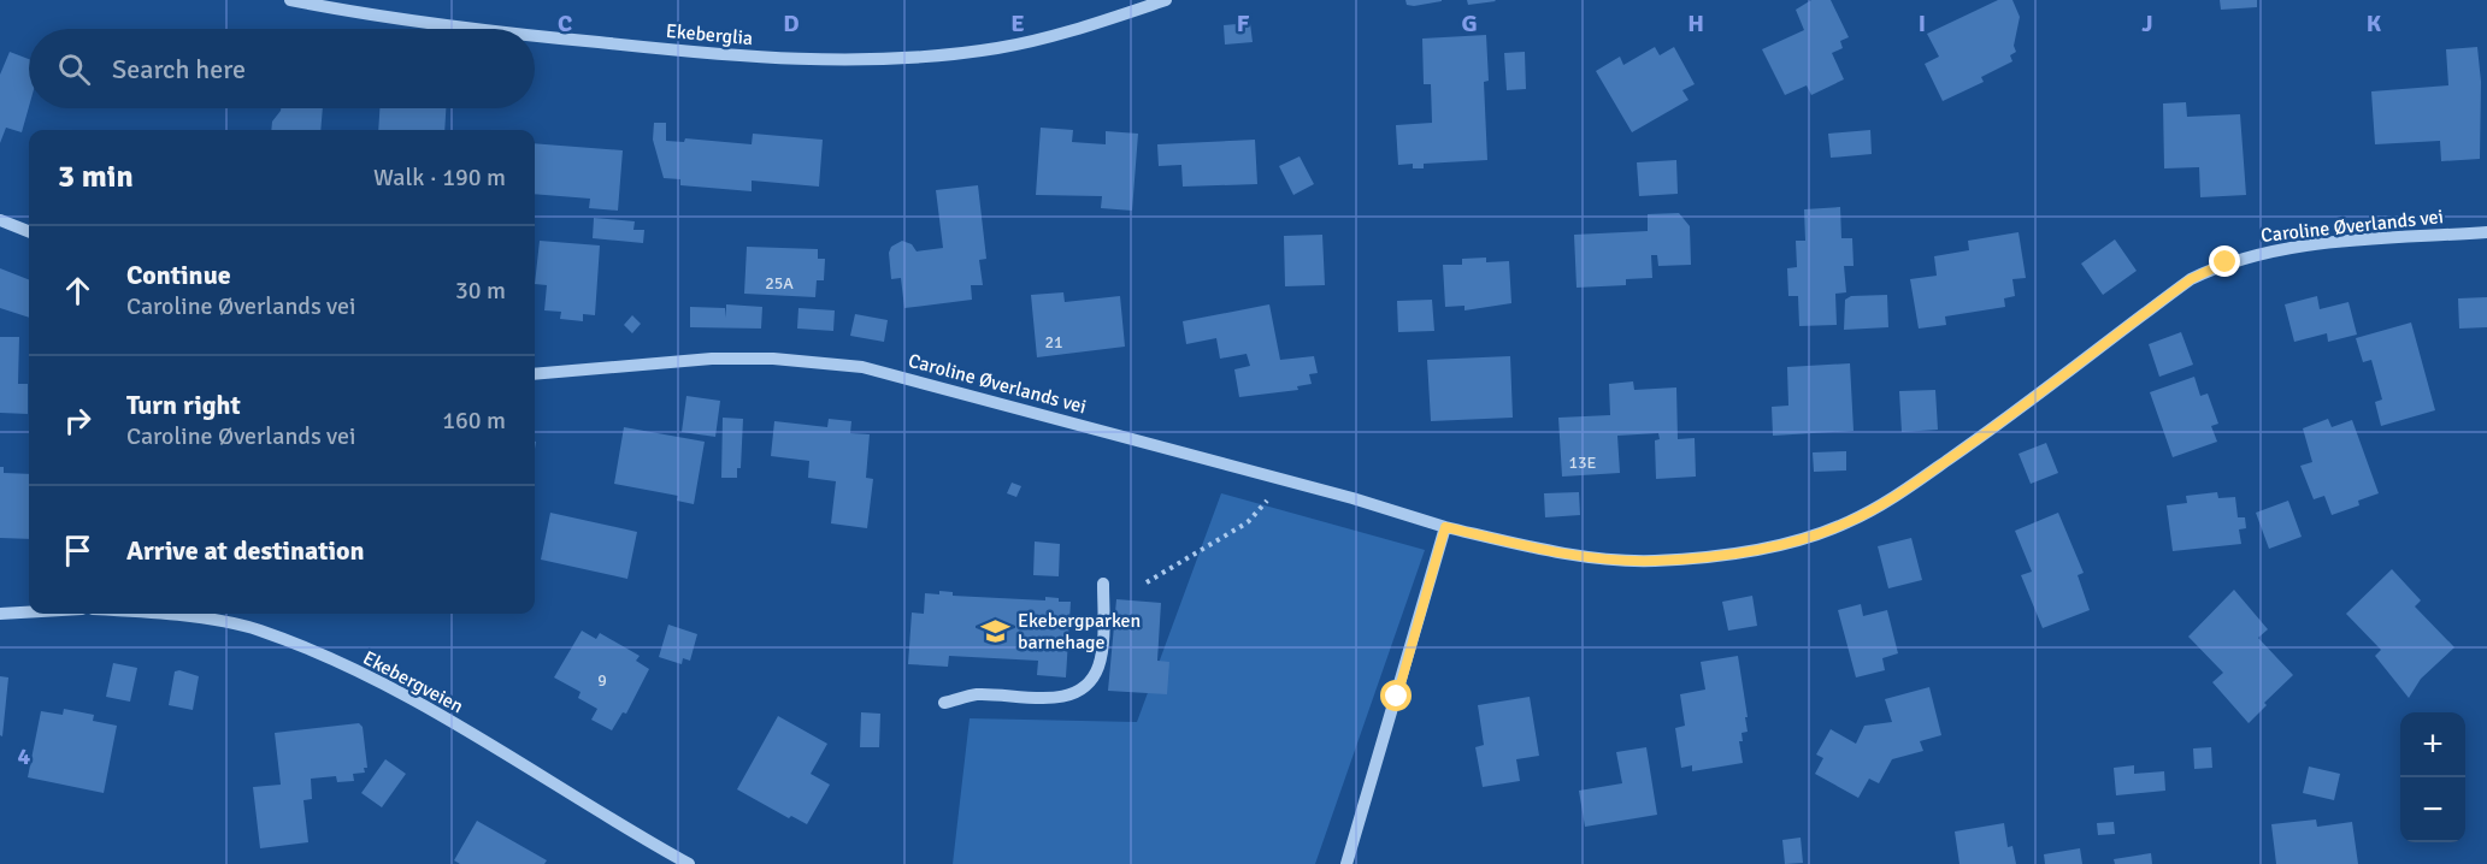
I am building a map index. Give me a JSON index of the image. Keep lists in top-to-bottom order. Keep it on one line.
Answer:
{"streets":{"street":["Ekeberglia","Caroline Øverlands vei","Ekebergveien"]},"places":{"school or university":["Ekebergparken barnehage"]},"house_numbers":["25A","21","13E","9"],"page":{"search":"Search here","heading":["3 min","Walk · 190 m"],"list":[["Continue","Caroline Øverlands vei","30 m"],["Turn right","Caroline Øverlands vei","160 m"],"Arrive at destination"],"map_buttons":["+","−"]},"grid":{"columns":["C","D","E","F","G","H","I","J","K"],"rows":["4"]}}
